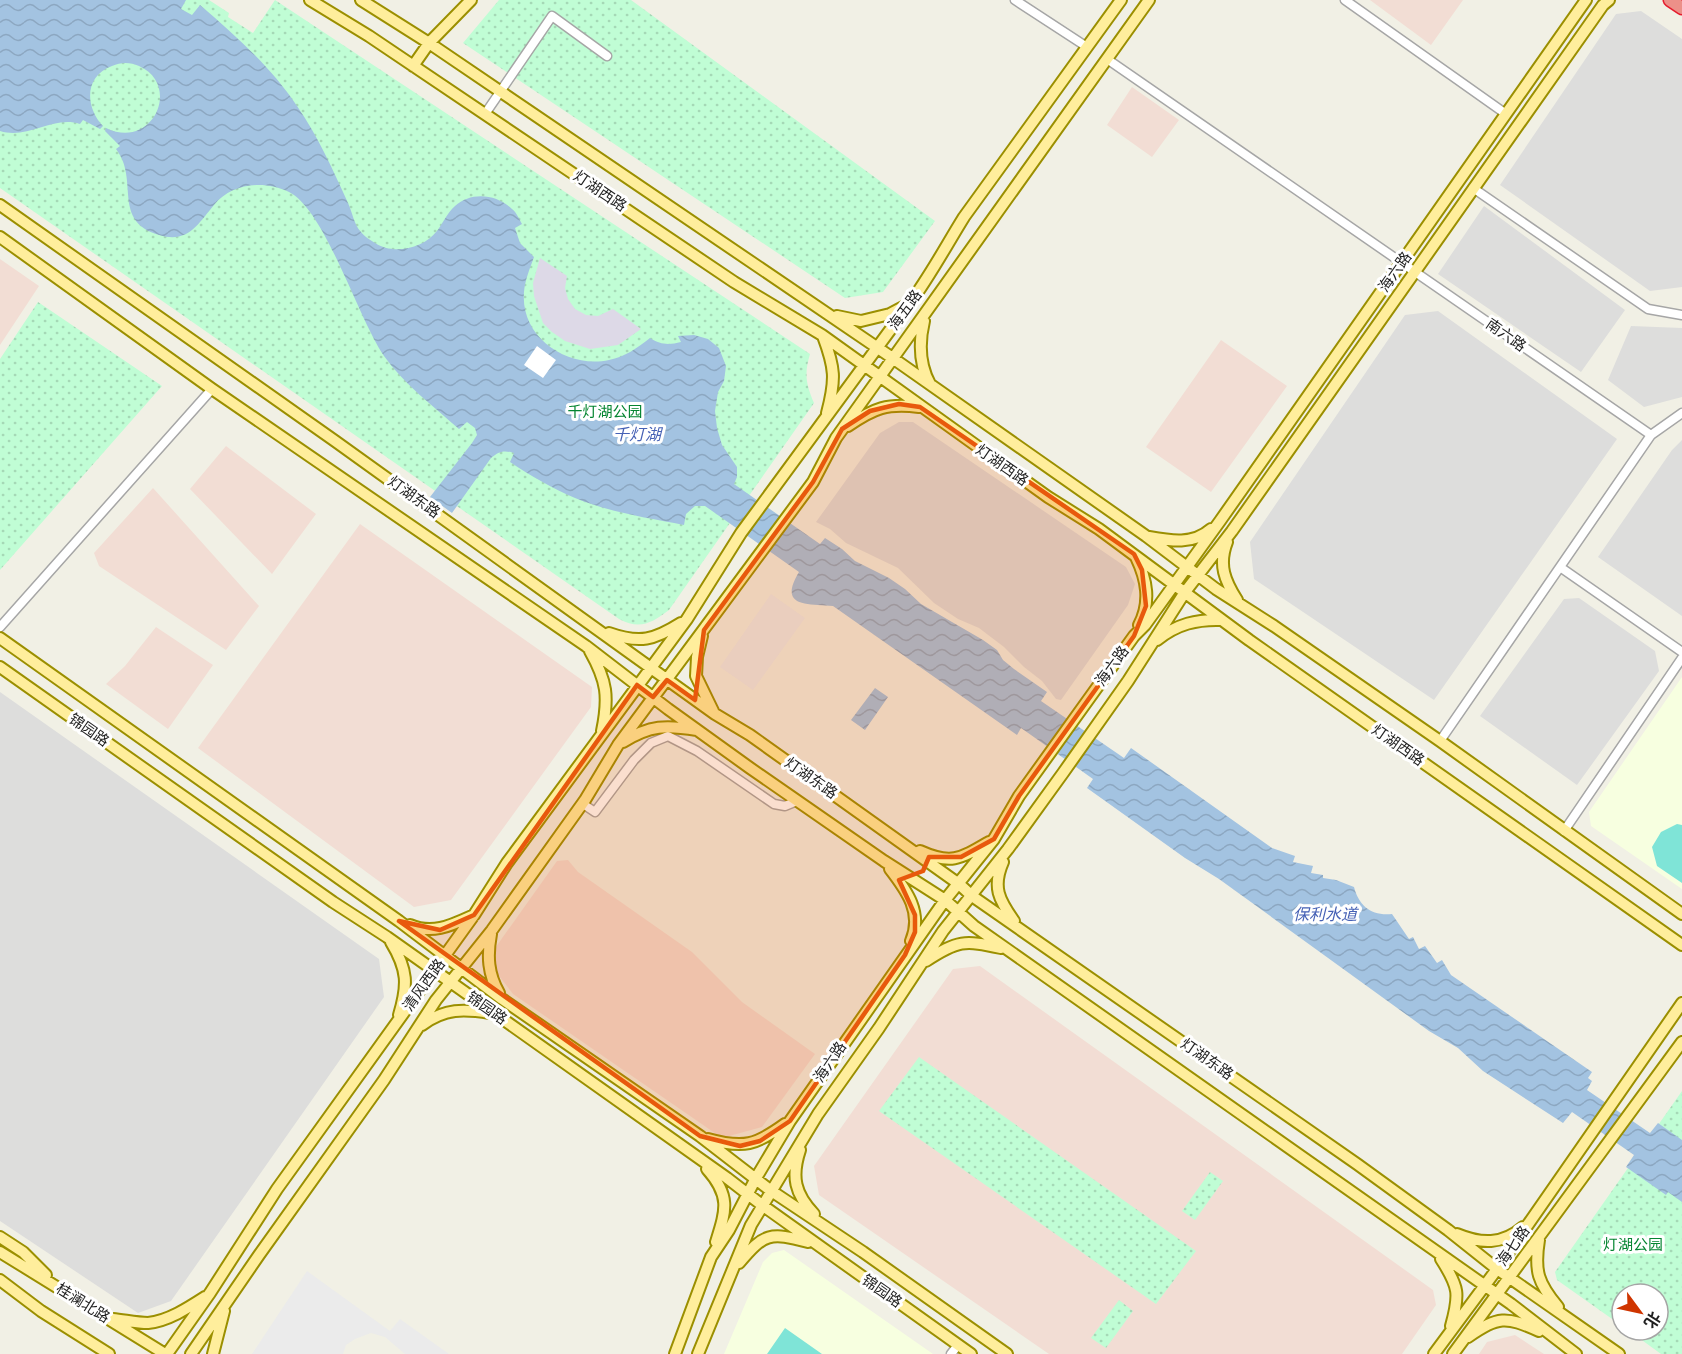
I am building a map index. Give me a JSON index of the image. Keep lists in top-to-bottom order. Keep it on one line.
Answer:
{"streets":{"main road":["灯湖西路","海六路","海五路","灯湖东路","锦园路","清风西路","海七路","桂澜北路"],"street":["南六路"]},"crossings":[["灯湖西路","海六路"],["灯湖西路","海五路"],["灯湖西路","清风西路"],["海六路","南六路"],["海六路","灯湖东路"],["海六路","锦园路"],["海五路","清风西路"],["南六路","清风西路"],["灯湖东路","清风西路"],["灯湖东路","海七路"],["锦园路","清风西路"],["清风西路","桂澜北路"]],"water":["千灯湖","保利水道"],"parks":["千灯湖公园","灯湖公园"],"north":"bottom right"}
